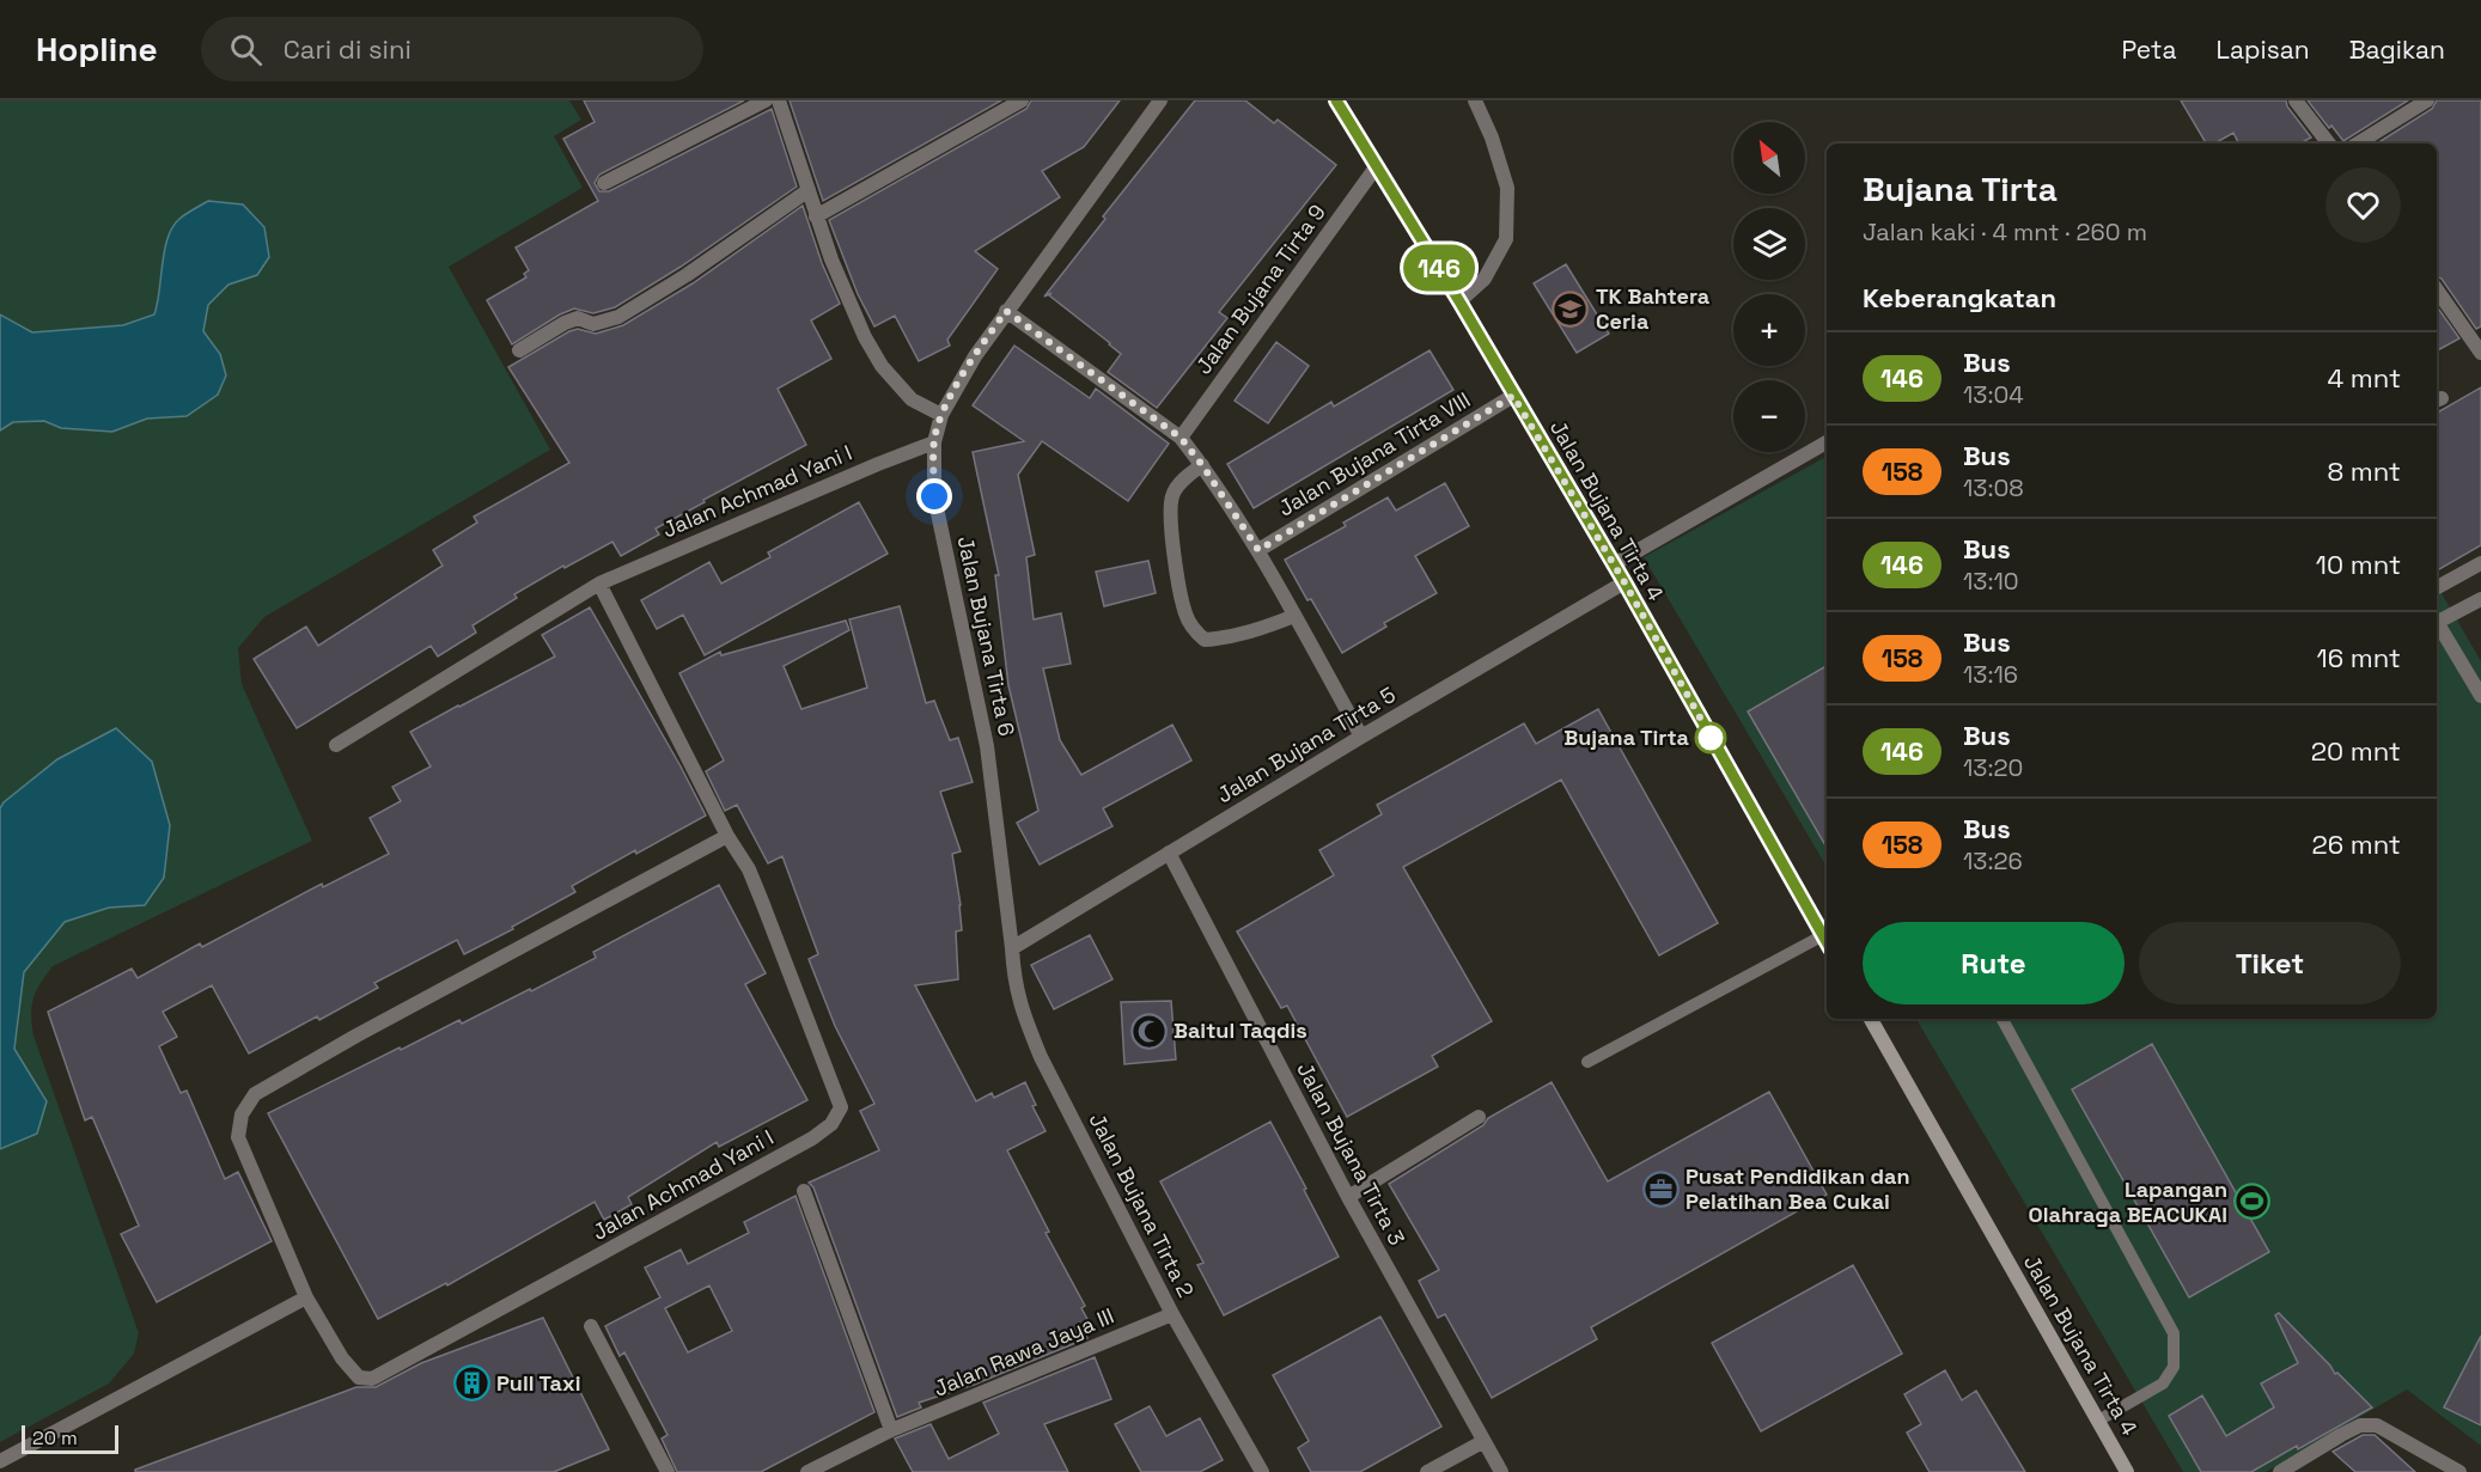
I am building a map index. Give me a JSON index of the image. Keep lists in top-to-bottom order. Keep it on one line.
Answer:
{"streets":{"street":["Jalan Bujana Tirta 9","Jalan Bujana Tirta VIII","Jalan Achmad Yani I","Jalan Bujana Tirta 4","Jalan Bujana Tirta 6","Jalan Bujana Tirta 5","Jalan Bujana Tirta 3","Jalan Bujana Tirta 2","Jalan Rawa Jaya III"]},"crossings":[["Jalan Bujana Tirta 9","Jalan Bujana Tirta 4"],["Jalan Bujana Tirta VIII","Jalan Bujana Tirta 4"],["Jalan Achmad Yani I","Jalan Bujana Tirta 6"],["Jalan Bujana Tirta 4","Jalan Bujana Tirta 5"],["Jalan Bujana Tirta 6","Jalan Bujana Tirta 5"],["Jalan Bujana Tirta 6","Jalan Bujana Tirta 2"],["Jalan Bujana Tirta 5","Jalan Bujana Tirta 3"],["Jalan Bujana Tirta 5","Jalan Bujana Tirta 2"],["Jalan Bujana Tirta 2","Jalan Rawa Jaya III"]],"places":{"school or university":["TK Bahtera Ceria"],"other":["Bujana Tirta"],"mosque":["Baitul Taqdis"],"office":["Pusat Pendidikan dan Pelatihan Bea Cukai"],"sports":["Lapangan Olahraga BEACUKAI"],"building":["Pull Taxi"]},"lines":["bus line 146"],"scale_bar":"20 m","north":"top left","page":{"header":"Hopline","search":"Cari di sini","nav":["Peta","Lapisan","Bagikan"],"on_map":"146","map_buttons":["+","−"],"heading":[["Bujana Tirta","Jalan kaki · 4 mnt · 260 m"],"Keberangkatan"],"list":[{"mark":"146","name":"Bus","note":"13:04","value":"4 mnt"},{"mark":"158","name":"Bus","note":"13:08","value":"8 mnt"},{"mark":"146","name":"Bus","note":"13:10","value":"10 mnt"},{"mark":"158","name":"Bus","note":"13:16","value":"16 mnt"},{"mark":"146","name":"Bus","note":"13:20","value":"20 mnt"},{"mark":"158","name":"Bus","note":"13:26","value":"26 mnt"}],"buttons":["Rute","Tiket"],"scale":"20 m"}}
